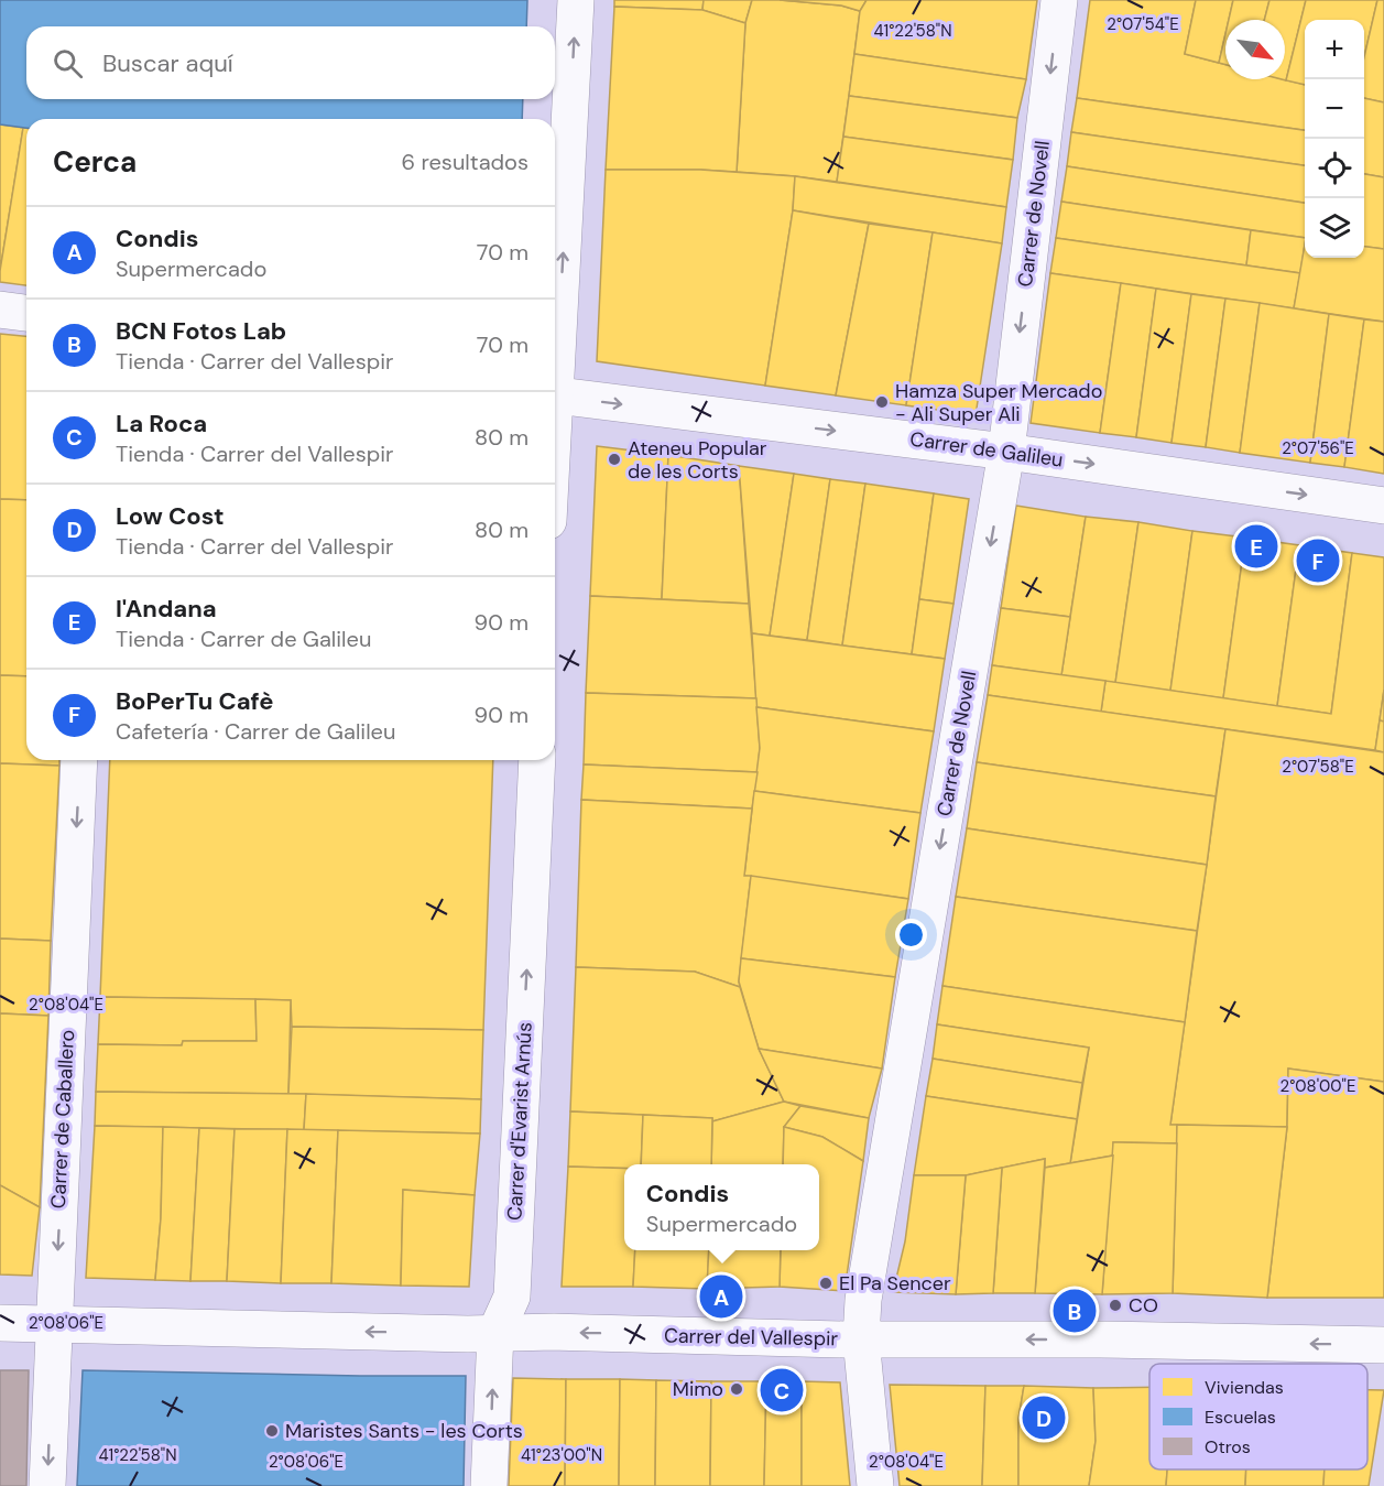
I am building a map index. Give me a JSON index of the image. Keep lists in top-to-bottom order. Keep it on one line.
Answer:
{"streets":{"street":["Carrer de Novell","Carrer de Galileu","Carrer de Caballero","Carrer d'Evarist Arnús","Carrer del Vallespir"]},"crossings":[["Carrer de Novell","Carrer de Galileu"],["Carrer de Novell","Carrer del Vallespir"],["Carrer de Caballero","Carrer del Vallespir"],["Carrer d'Evarist Arnús","Carrer del Vallespir"]],"one_way":["Carrer de Novell","Carrer de Galileu","Carrer de Caballero","Carrer d'Evarist Arnús","Carrer del Vallespir"],"places":["Hamza Super Mercado - Ali Super Ali","Ateneu Popular de les Corts","El Pa Sencer","CO","Mimo","Maristes Sants - les Corts"],"legend":["Viviendas","Escuelas","Otros"],"north":"bottom right","page":{"map_buttons":["+","−"],"search":"Buscar aquí","heading":["Cerca","6 resultados"],"list":[{"mark":"A","name":"Condis","note":"Supermercado","value":"70 m"},{"mark":"B","name":"BCN Fotos Lab","note":"Tienda · Carrer del Vallespir","value":"70 m"},{"mark":"C","name":"La Roca","note":"Tienda · Carrer del Vallespir","value":"80 m"},{"mark":"D","name":"Low Cost","note":"Tienda · Carrer del Vallespir","value":"80 m"},{"mark":"E","name":"l'Andana","note":"Tienda · Carrer de Galileu","value":"90 m"},{"mark":"F","name":"BoPerTu Cafè","note":"Cafetería · Carrer de Galileu","value":"90 m"}],"pins":["E","F","A","B","C","D"],"popup":["Condis","Supermercado"]},"coordinates":["2°07'54\"E","41°22'58\"N","2°07'56\"E","2°07'58\"E","2°08'04\"E","2°08'00\"E","2°08'06\"E","41°23'00\"N"]}
